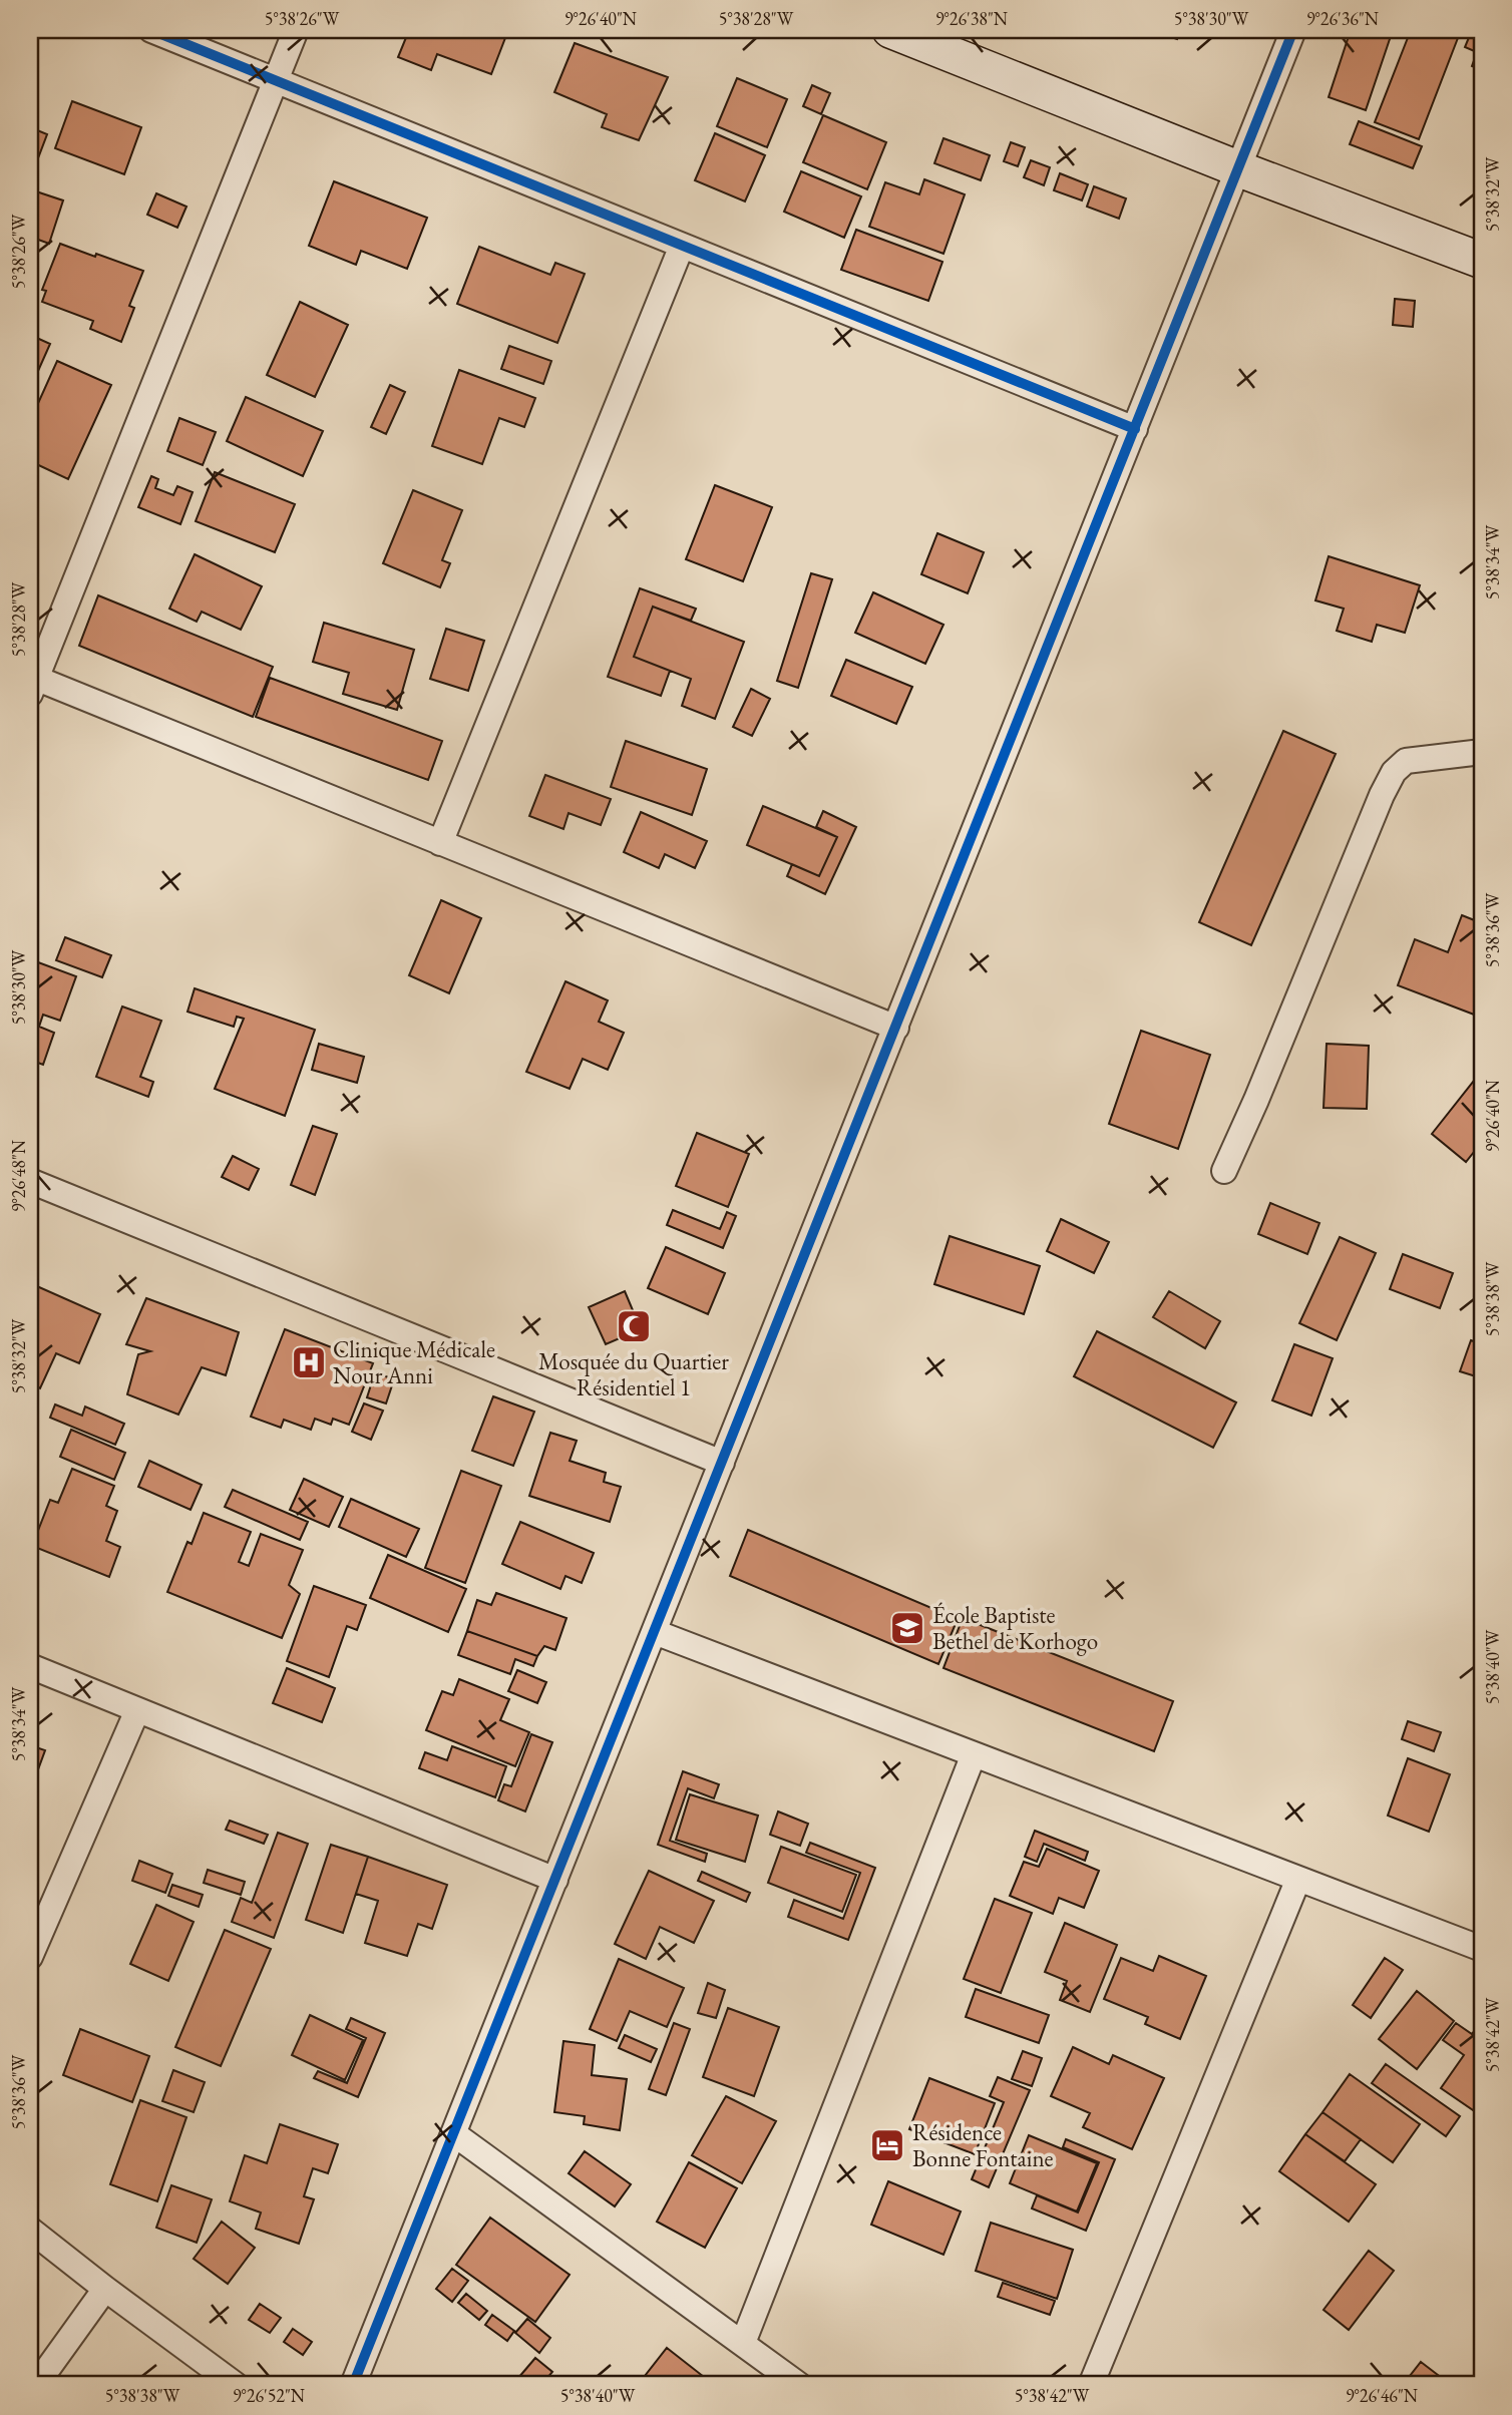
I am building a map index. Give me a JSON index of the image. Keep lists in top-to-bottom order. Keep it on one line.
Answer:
{"places":{"mosque":["Mosquée du Quartier Résidentiel 1"],"hospital":["Clinique Médicale Nour Anni"],"school or university":["École Baptiste Bethel de Korhogo"],"hotel":["Résidence Bonne Fontaine"]},"coordinates":["5°38'26\"W","9°26'40\"N","5°38'28\"W","9°26'38\"N","5°38'30\"W","9°26'36\"N","5°38'32\"W","5°38'34\"W","5°38'36\"W","9°26'48\"N","5°38'38\"W","5°38'40\"W","5°38'42\"W","9°26'52\"N","9°26'46\"N"]}
